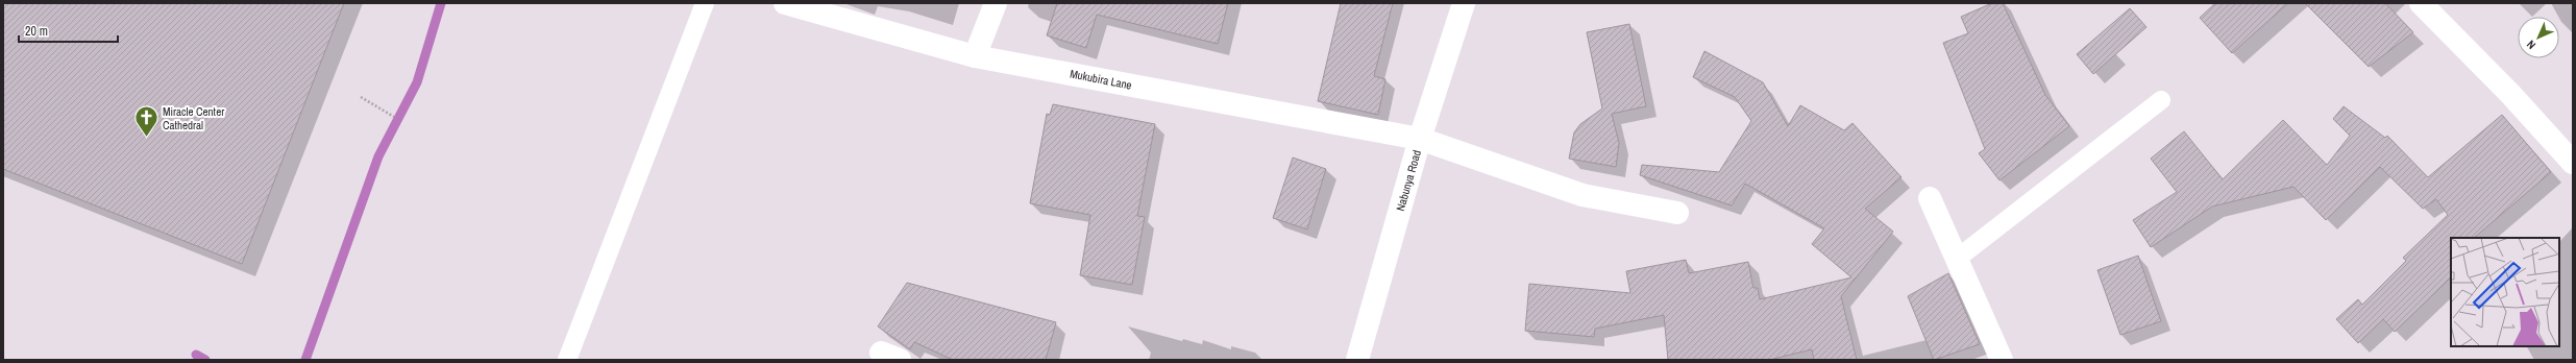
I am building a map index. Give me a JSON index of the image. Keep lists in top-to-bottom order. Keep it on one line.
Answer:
{"streets":{"street":["Mukubira Lane","Nabunya Road"]},"crossings":[["Mukubira Lane","Nabunya Road"]],"places":{"church":["Miracle Center Cathedral"]},"scale_bar":"20 m","north":"bottom left"}
